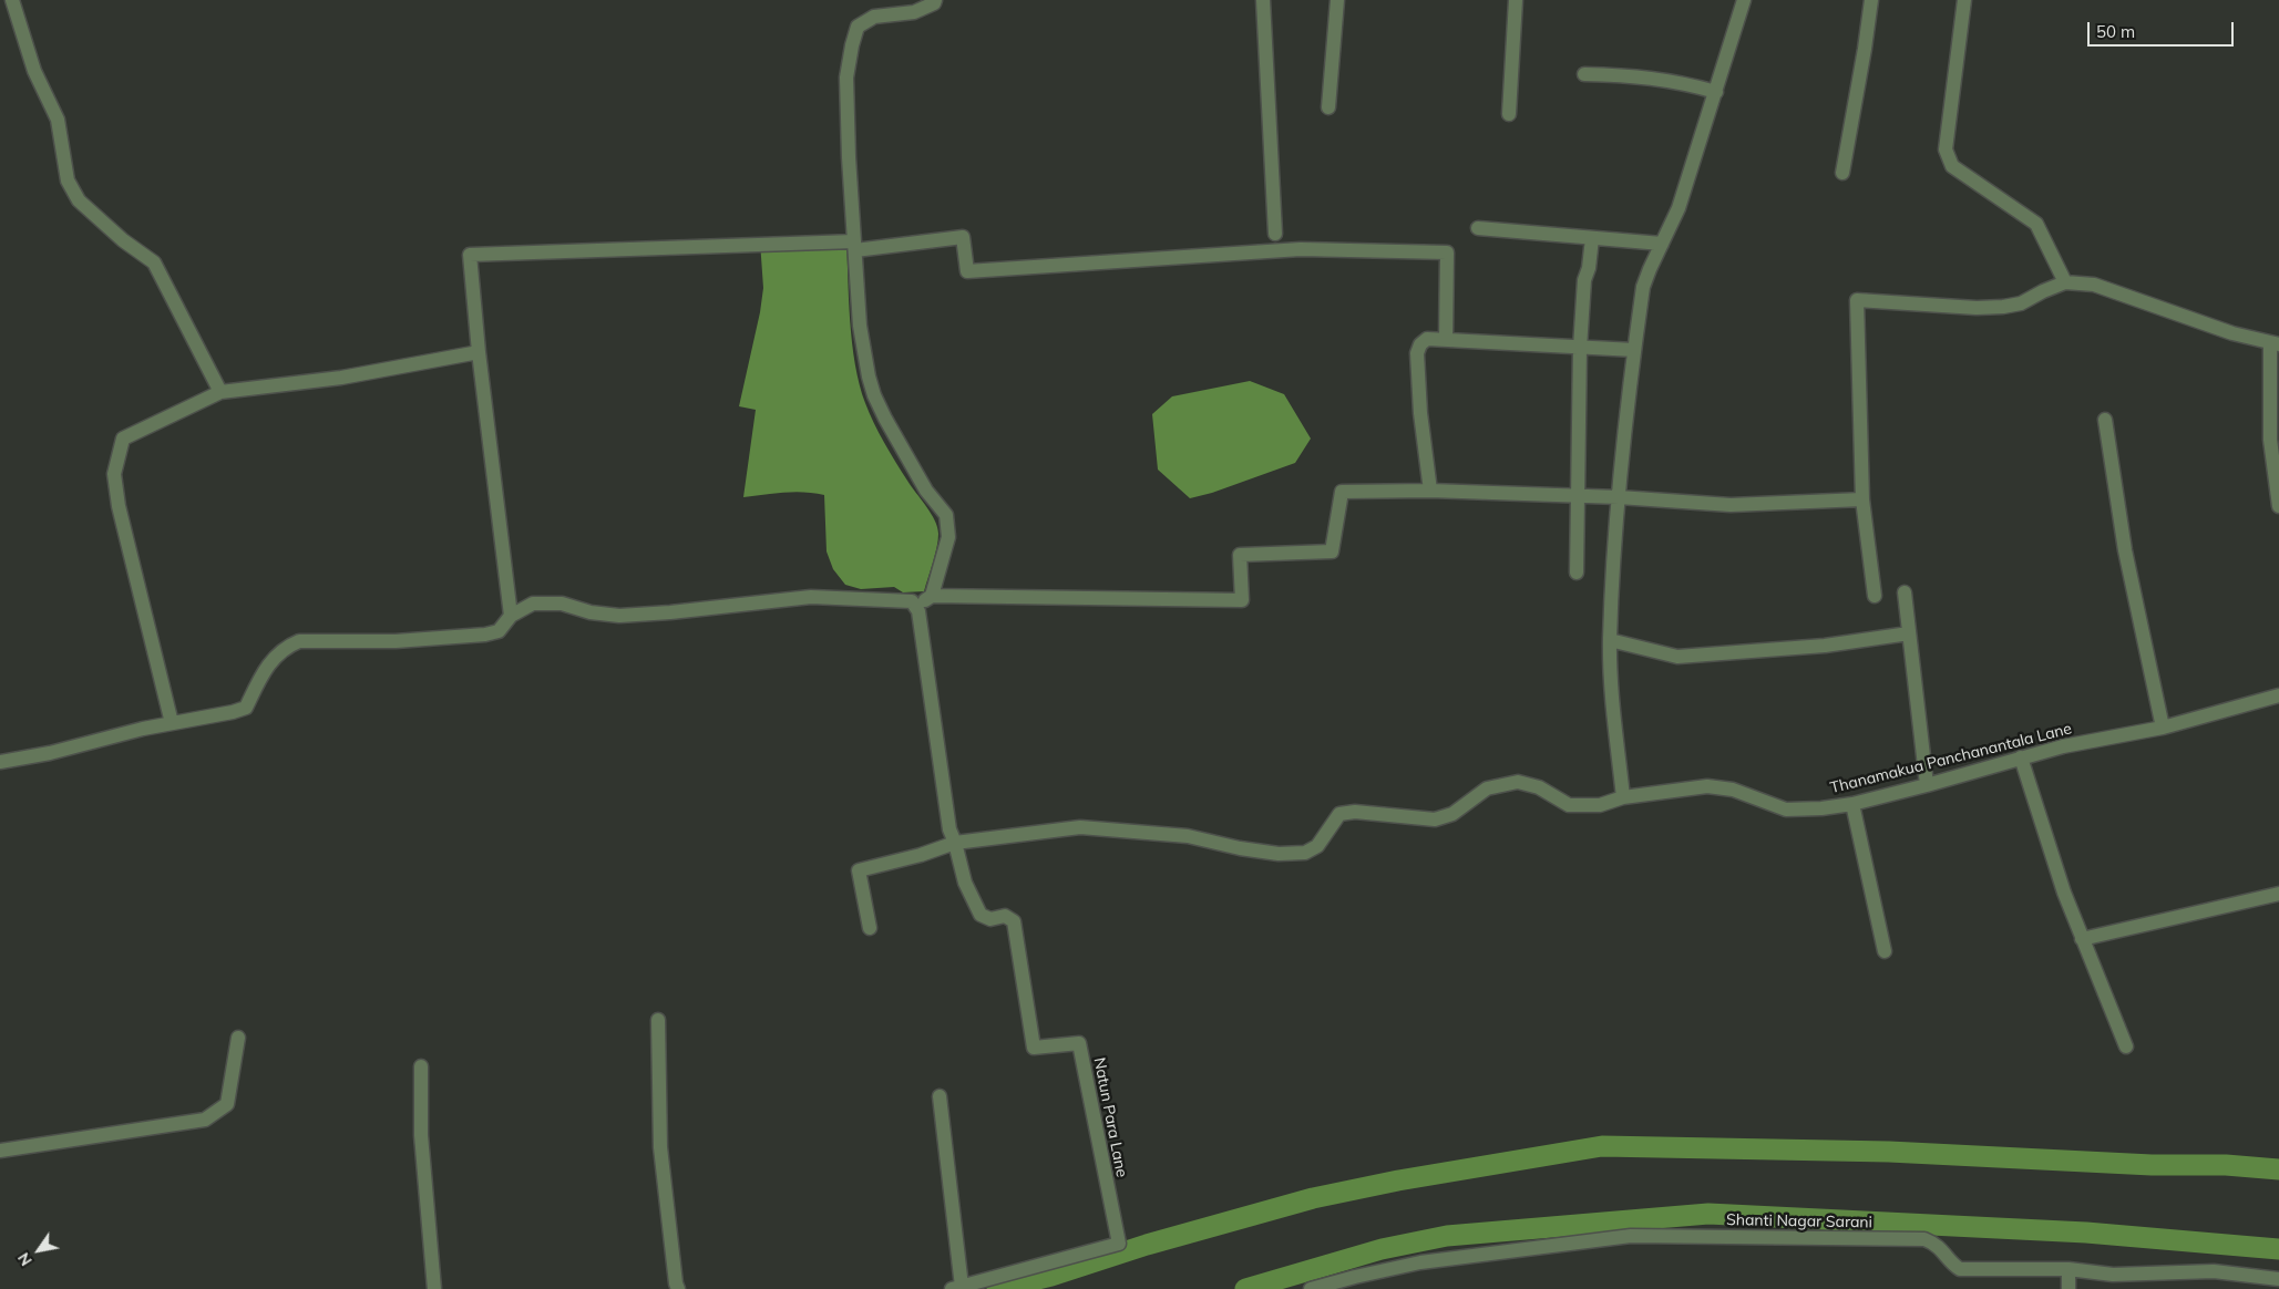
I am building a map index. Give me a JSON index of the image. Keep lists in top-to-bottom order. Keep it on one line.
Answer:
{"streets":{"street":["Thanamakua Panchanantala Lane","Natun Para Lane","Shanti Nagar Sarani"]},"crossings":[["Thanamakua Panchanantala Lane","Natun Para Lane"]],"scale_bar":"50 m","north":"bottom left"}
